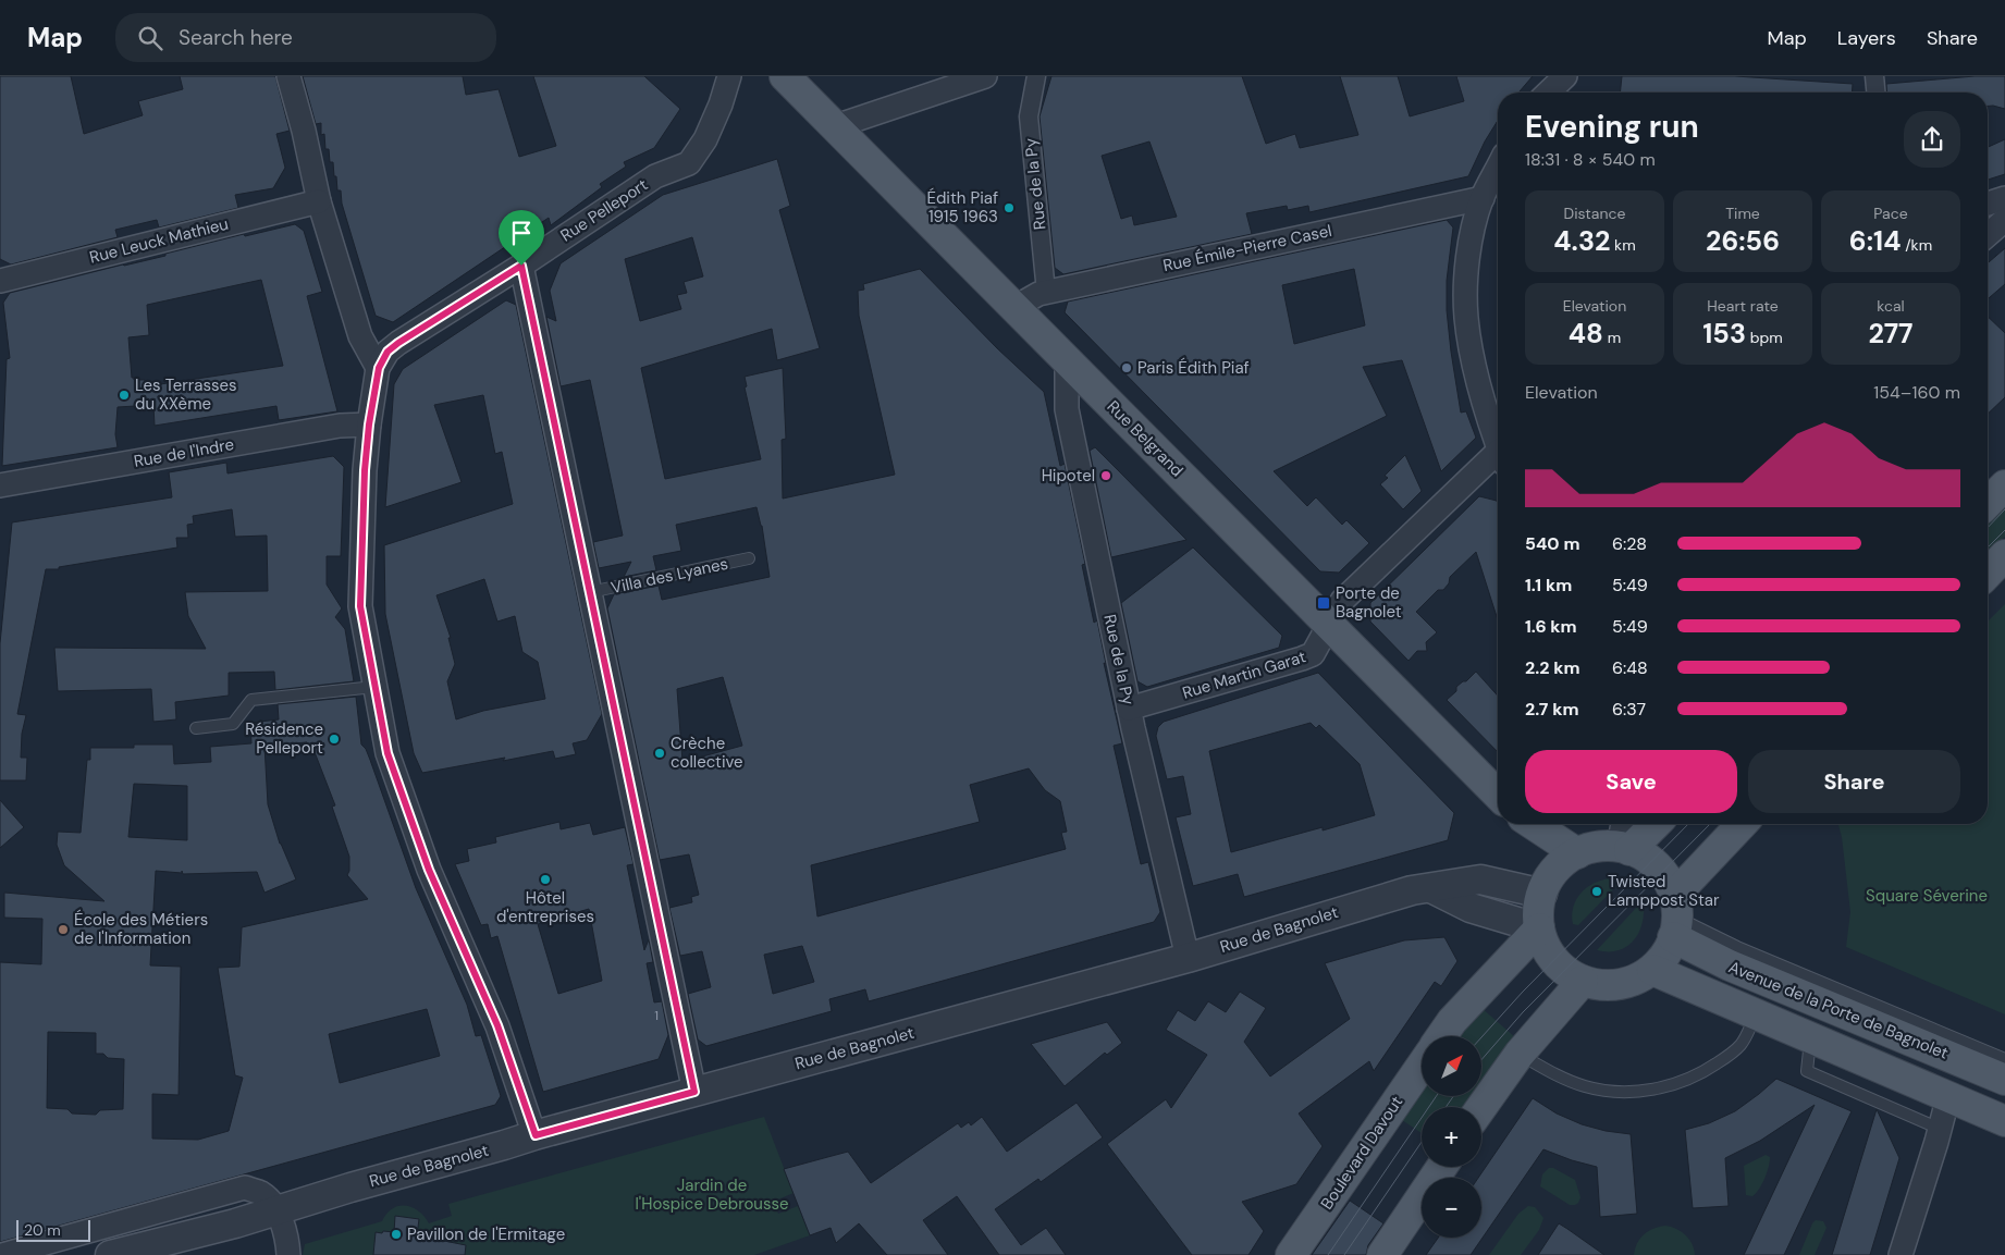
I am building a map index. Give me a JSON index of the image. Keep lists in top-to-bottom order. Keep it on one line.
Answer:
{"streets":{"main road":["Rue Belgrand","Avenue de la Porte de Bagnolet","Boulevard Davout"],"street":["Rue de la Py","Rue Pelleport","Rue Leuck Mathieu","Rue Émile-Pierre Casel","Rue de l'Indre","Rue Martin Garat","Rue de Bagnolet"],"lane":["Villa des Lyanes"]},"crossings":[["Rue de la Py","Rue Émile-Pierre Casel"],["Rue de la Py","Rue Belgrand"],["Rue de la Py","Rue Martin Garat"],["Rue de la Py","Rue de Bagnolet"],["Rue Pelleport","Rue de l'Indre"],["Rue Pelleport","Rue de Bagnolet"],["Rue Émile-Pierre Casel","Rue Belgrand"],["Rue Belgrand","Rue Martin Garat"],["Rue de Bagnolet","Avenue de la Porte de Bagnolet"]],"parks":["Square Séverine","Jardin de l'Hospice Debrousse"],"places":{"other":["Édith Piaf 1915 1963","Paris Édith Piaf","Les Terrasses du XXème","Hipotel","Résidence Pelleport","Crèche collective","Hôtel d'entreprises","Twisted Lamppost Star","École des Métiers de l'Information","Pavillon de l'Ermitage"],"transit":["Porte de Bagnolet"]},"house_numbers":["1"],"scale_bar":"20 m","north":"top right","page":{"header":"Map","search":"Search here","nav":["Map","Layers","Share"],"heading":["Evening run","18:31 · 8 × 540 m"],"stats":[["Distance","4.32 km"],["Time","26:56"],["Pace","6:14 /km"],["Elevation","48 m"],["Heart rate","153 bpm"],["kcal","277"]],"chart":["Elevation","154–160 m"],"list":[{"name":"540 m","note":"6:28"},{"name":"1.1 km","note":"5:49"},{"name":"1.6 km","note":"5:49"},{"name":"2.2 km","note":"6:48"},{"name":"2.7 km","note":"6:37"}],"buttons":["Save","Share"],"map_buttons":["+","−"],"scale":"20 m"}}
